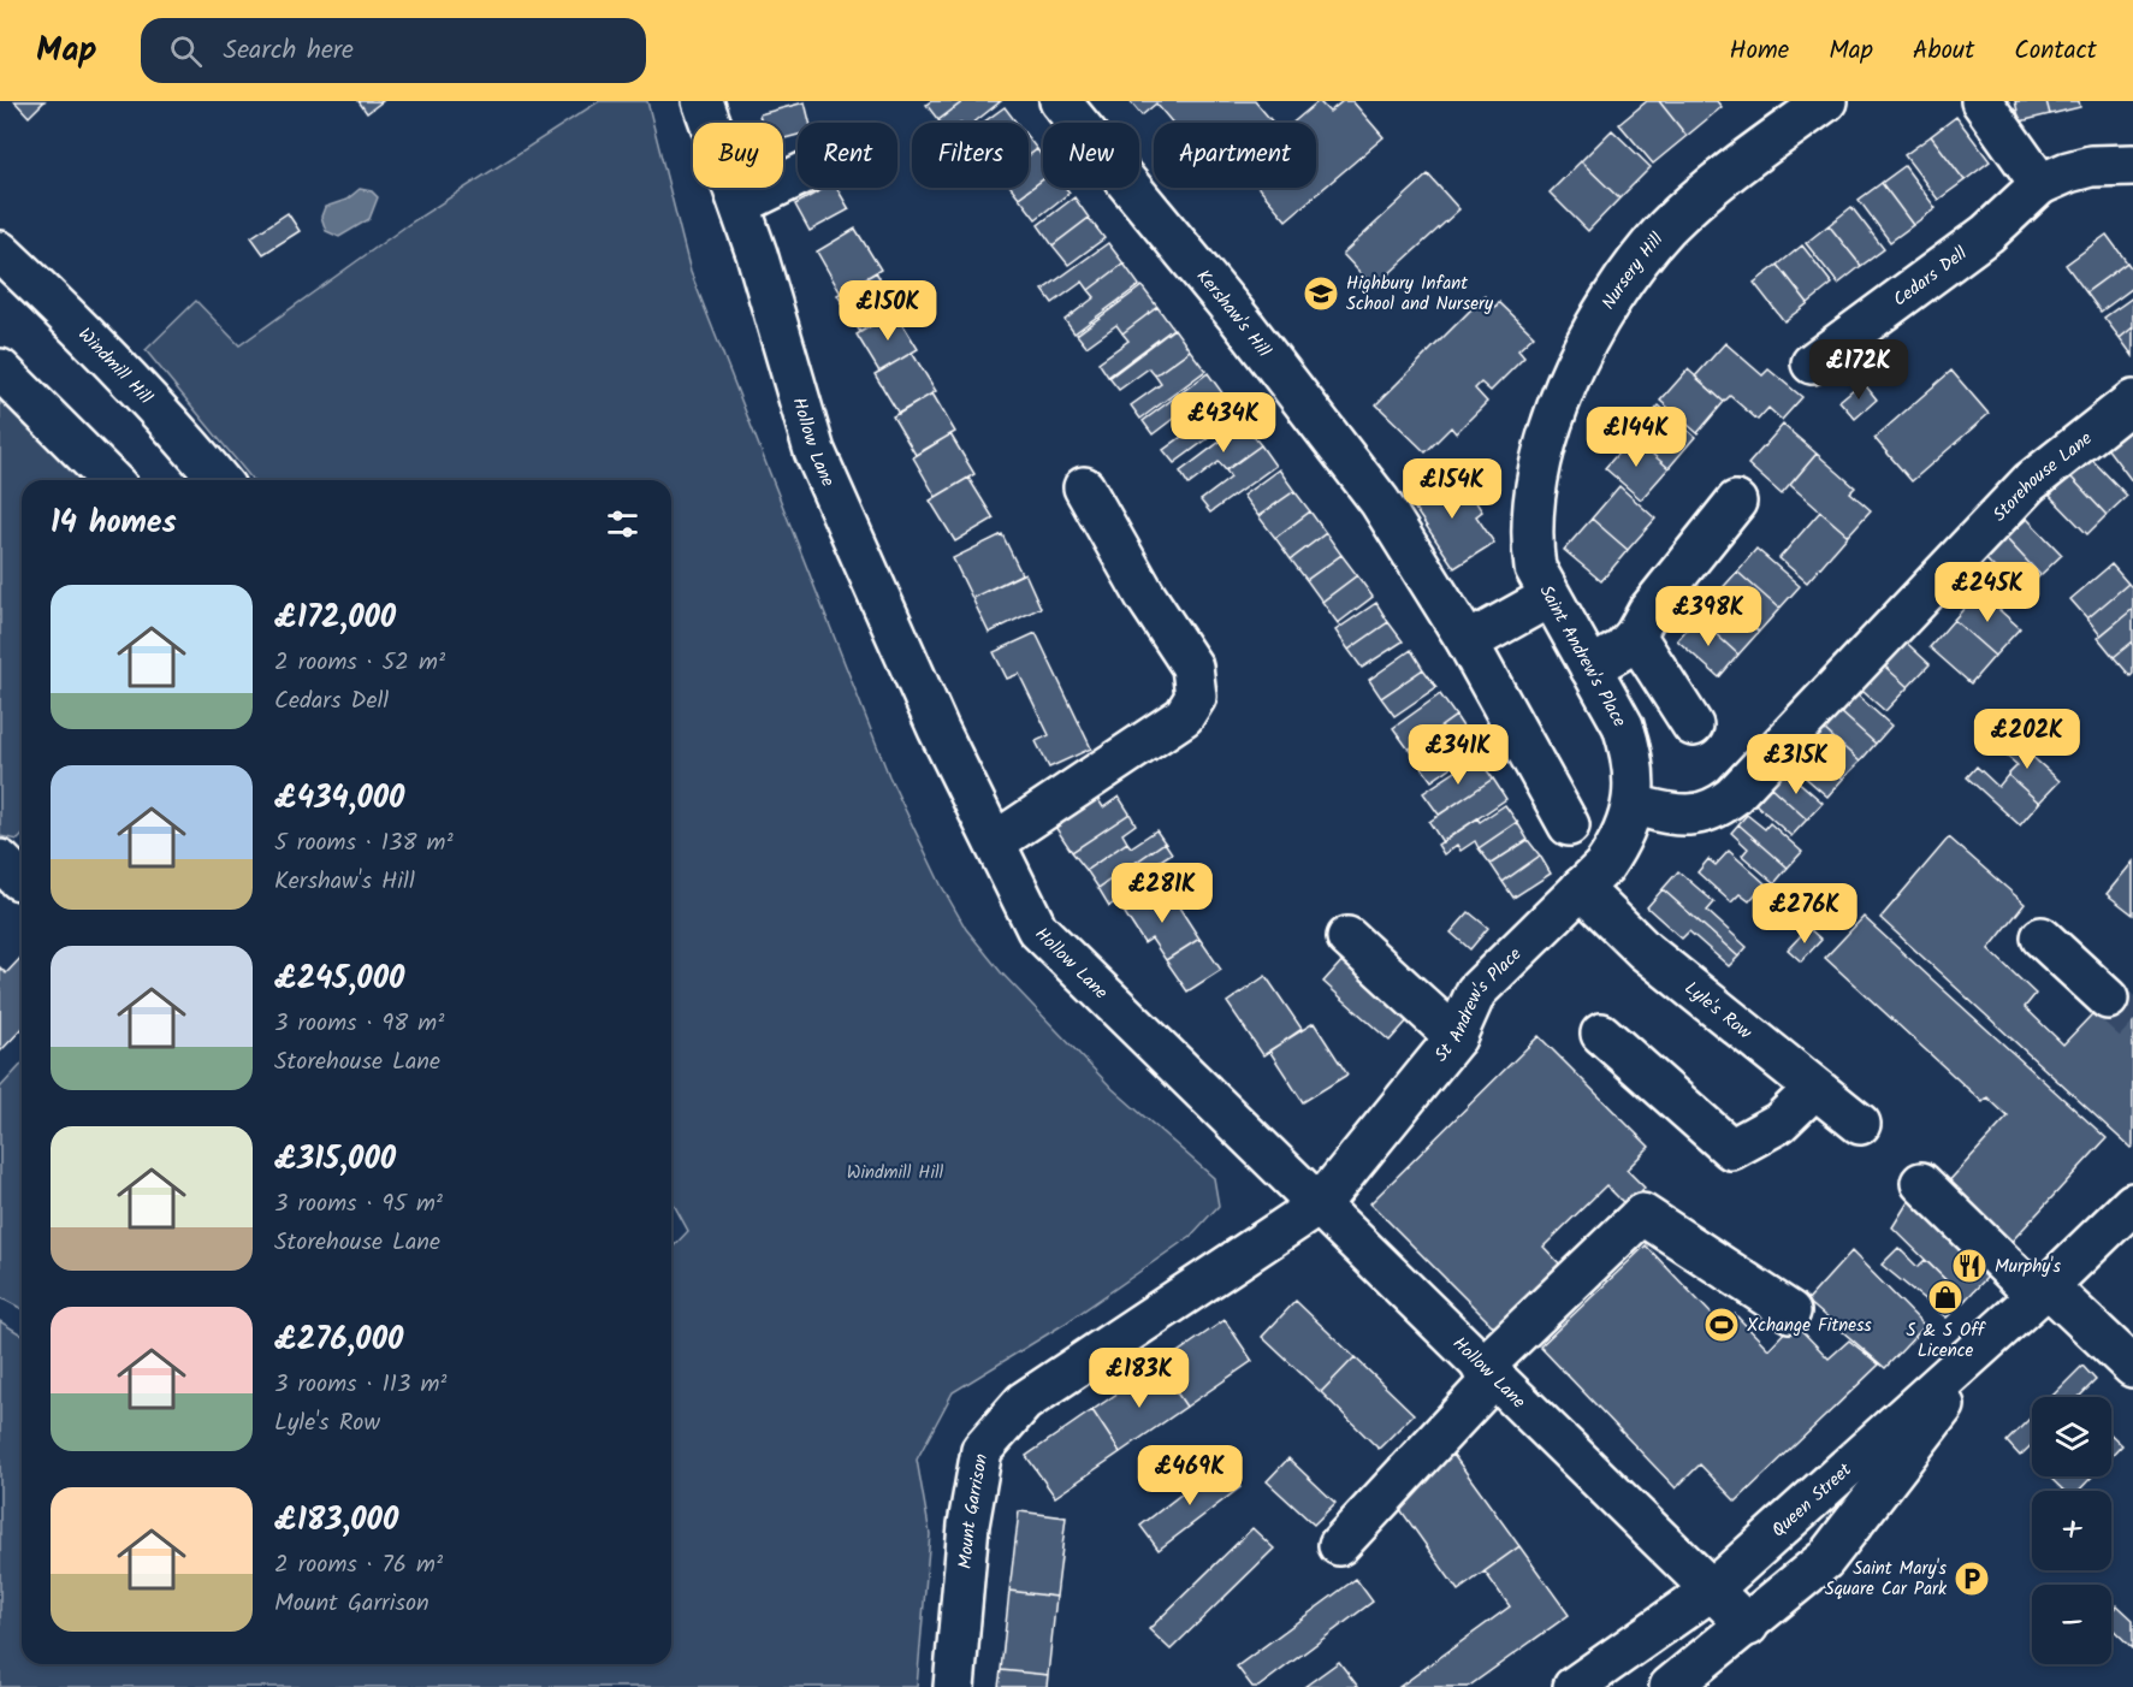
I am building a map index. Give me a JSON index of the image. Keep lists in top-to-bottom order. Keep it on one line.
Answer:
{"streets":{"street":["Nursery Hill","Cedars Dell","Kershaw's Hill","Windmill Hill","Hollow Lane","Storehouse Lane","Saint Andrew's Place","St Andrew's Place","Lyle's Row","Queen Street","Mount Garrison"]},"crossings":[["Nursery Hill","Saint Andrew's Place"],["Hollow Lane","St Andrew's Place"],["Hollow Lane","Queen Street"],["Hollow Lane","Mount Garrison"],["Storehouse Lane","Saint Andrew's Place"],["Storehouse Lane","St Andrew's Place"],["Saint Andrew's Place","St Andrew's Place"],["St Andrew's Place","Lyle's Row"],["St Andrew's Place","Mount Garrison"]],"parks":["Windmill Hill"],"places":{"school or university":["Highbury Infant School and Nursery"],"restaurant":["Murphy's"],"shop":["S & S Off Licence"],"sports":["Xchange Fitness"],"parking":["Saint Mary's Square Car Park"]},"page":{"header":"Map","search":"Search here","nav":["Home","Map","About","Contact"],"chip":["Buy","Rent","Filters","New","Apartment"],"price":["£150K","£172K","£434K","£144K","£154K","£245K","£398K","£202K","£341K","£315K","£281K","£276K","£183K","£469K"],"heading":"14 homes","list":[{"name":"£172,000","note":"2 rooms · 52 m² · Cedars Dell"},{"name":"£434,000","note":"5 rooms · 138 m² · Kershaw's Hill"},{"name":"£245,000","note":"3 rooms · 98 m² · Storehouse Lane"},{"name":"£315,000","note":"3 rooms · 95 m² · Storehouse Lane"},{"name":"£276,000","note":"3 rooms · 113 m² · Lyle's Row"},{"name":"£183,000","note":"2 rooms · 76 m² · Mount Garrison"}],"map_buttons":["+","−"]}}
